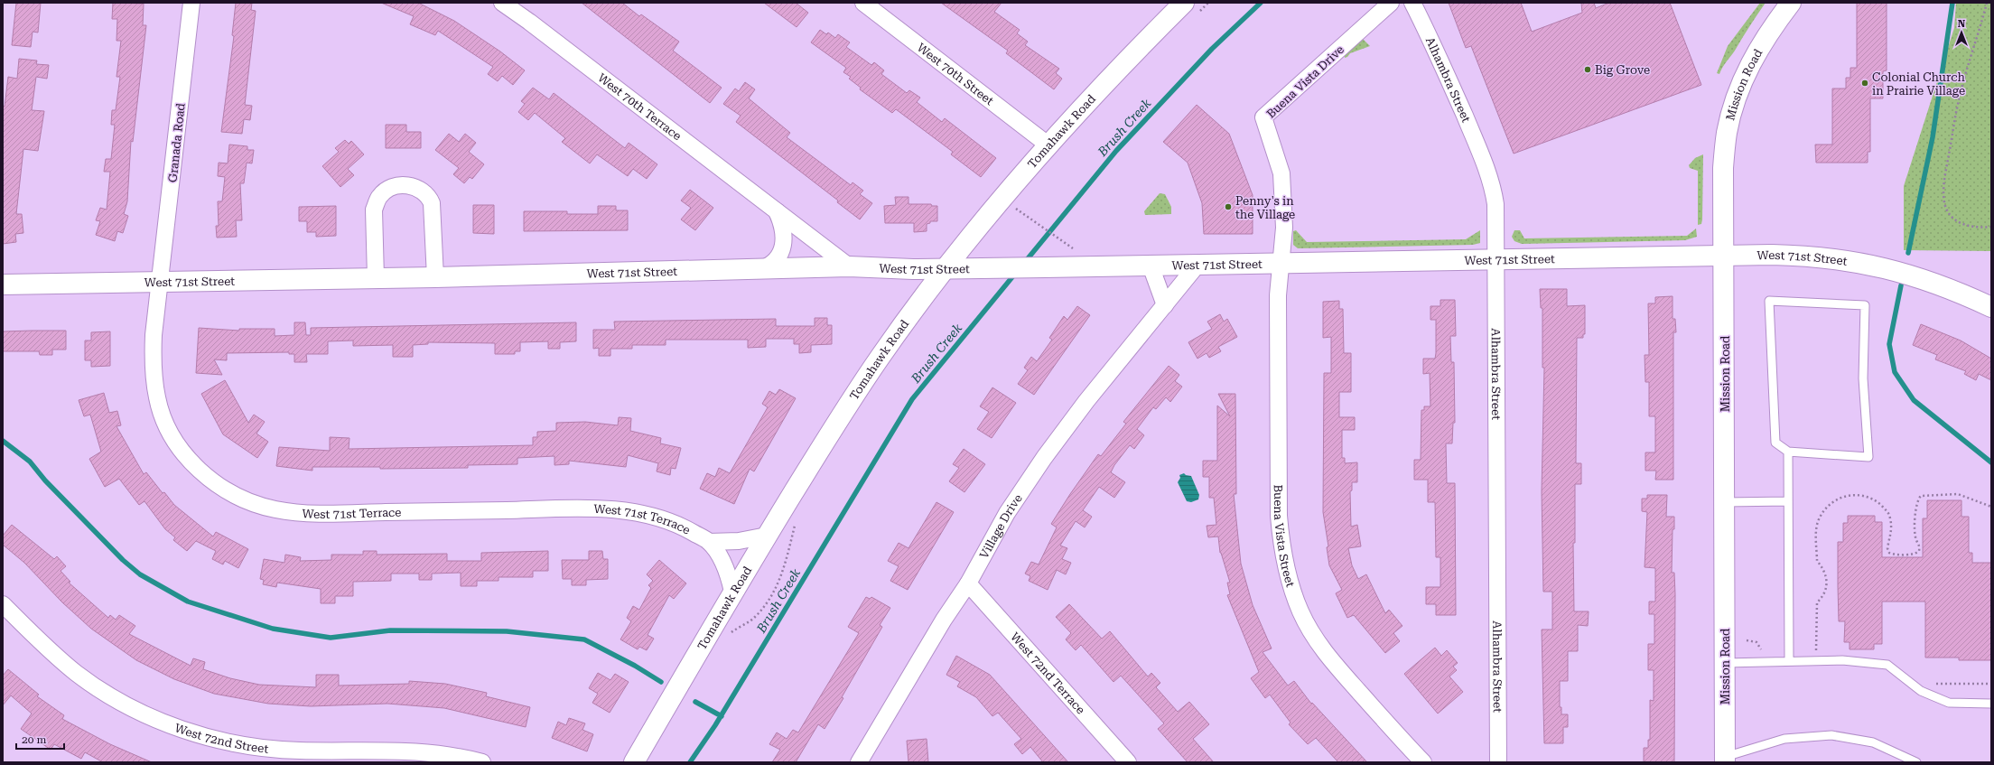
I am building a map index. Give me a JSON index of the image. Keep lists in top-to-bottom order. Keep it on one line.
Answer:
{"streets":{"street":["West 70th Street","Alhambra Street","Buena Vista Drive","Mission Road","West 70th Terrace","Tomahawk Road","Granada Road","West 71st Street","West 71st Terrace","Village Drive","Buena Vista Street","West 72nd Terrace","West 72nd Street"]},"crossings":[["West 70th Street","Tomahawk Road"],["Alhambra Street","West 71st Street"],["Buena Vista Drive","West 71st Street"],["Buena Vista Drive","Buena Vista Street"],["Mission Road","West 71st Street"],["West 70th Terrace","West 71st Street"],["Tomahawk Road","West 71st Street"],["Tomahawk Road","West 71st Terrace"],["Granada Road","West 71st Street"],["Granada Road","West 71st Terrace"],["West 71st Street","West 71st Terrace"],["West 71st Street","Village Drive"],["West 71st Street","Buena Vista Street"],["Village Drive","West 72nd Terrace"]],"water":["Brush Creek"],"places":["Big Grove","Colonial Church in Prairie Village","Penny's in the Village"],"scale_bar":"20 m","north":"top"}
